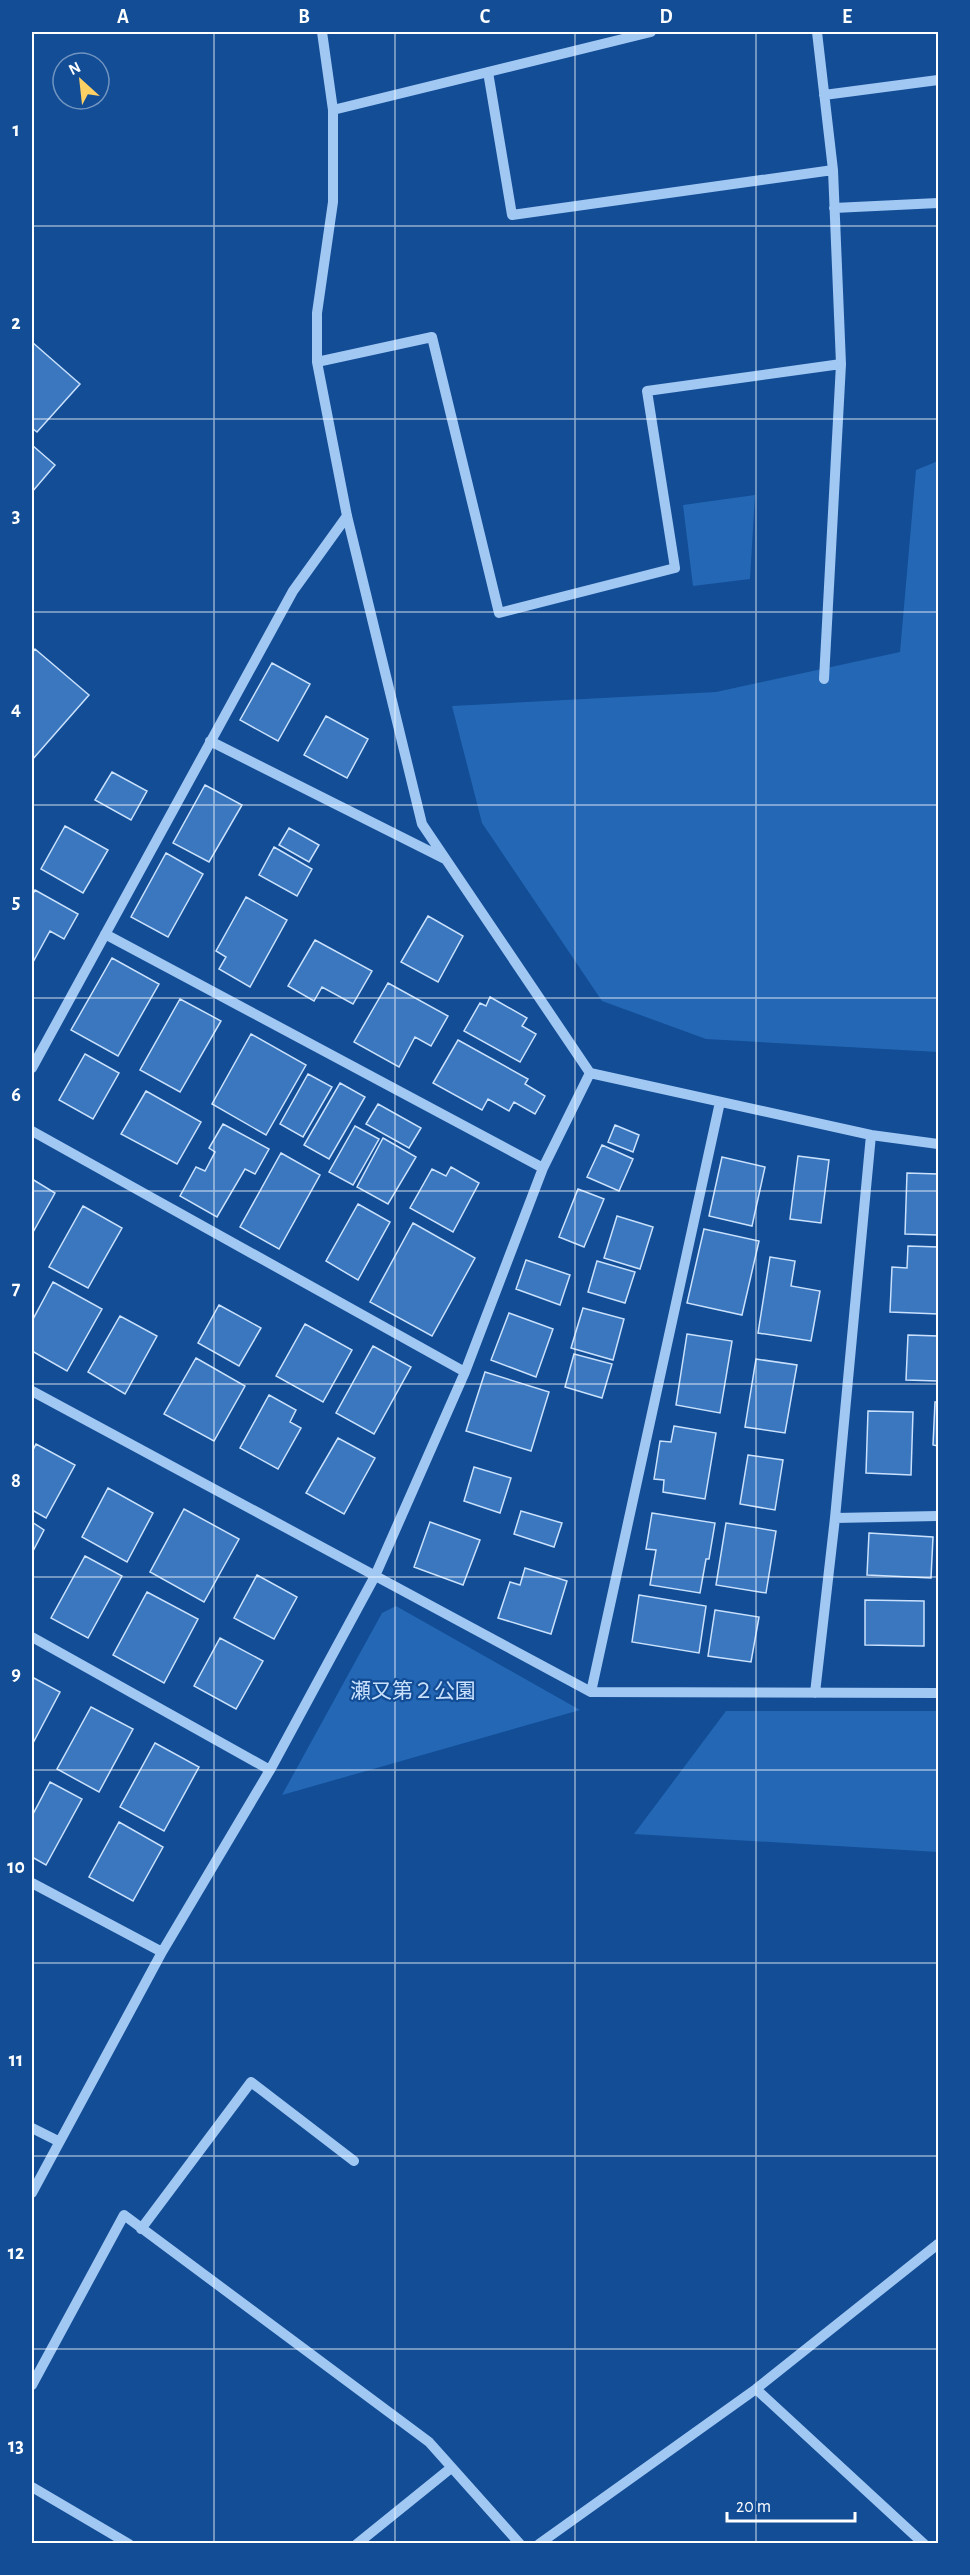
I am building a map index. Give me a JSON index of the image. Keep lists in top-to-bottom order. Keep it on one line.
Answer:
{"parks":["瀬又第２公園"],"scale_bar":"20 m","north":"top left","grid":{"columns":["A","B","C","D","E"],"rows":["1","2","3","4","5","6","7","8","9","10","11","12","13"]}}
